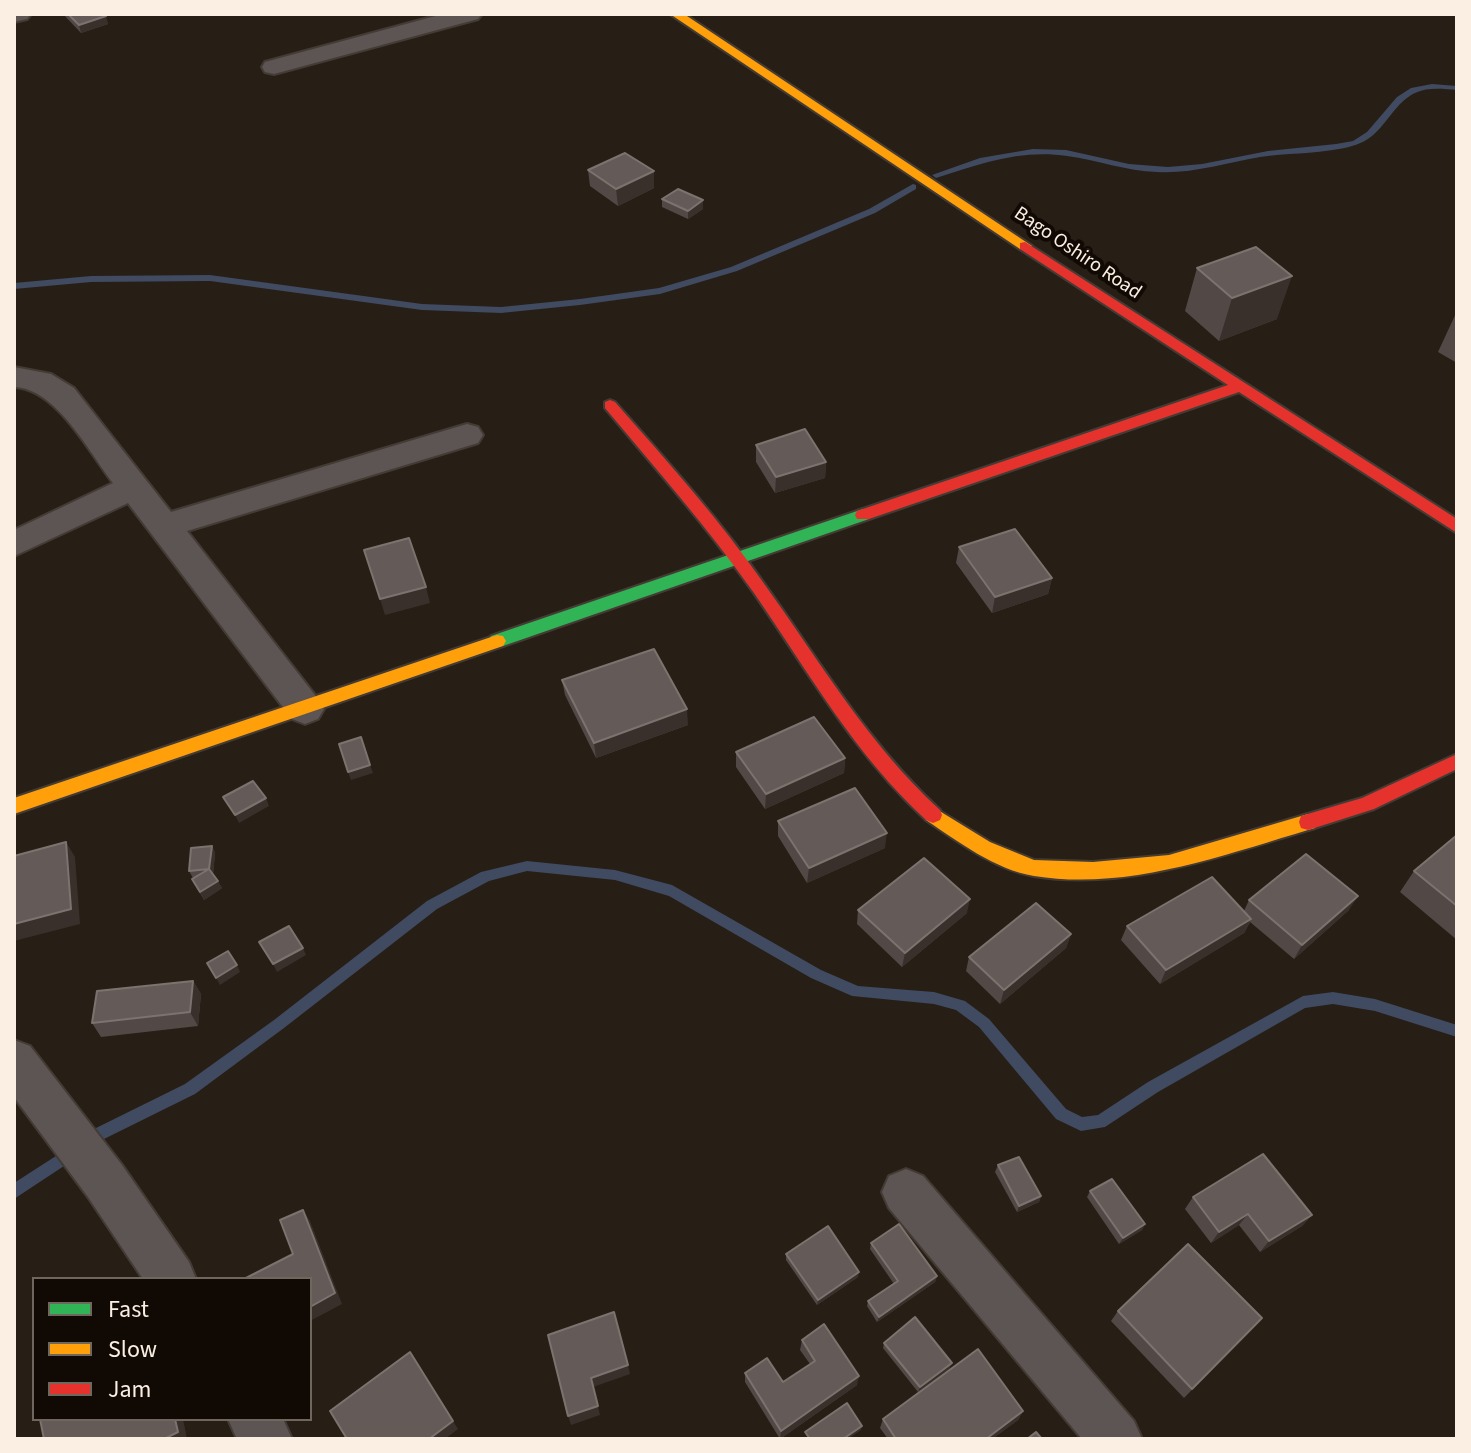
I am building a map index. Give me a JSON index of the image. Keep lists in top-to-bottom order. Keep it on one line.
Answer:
{"streets":{"street":["Bago Oshiro Road"]},"legend":["Fast","Slow","Jam"]}
